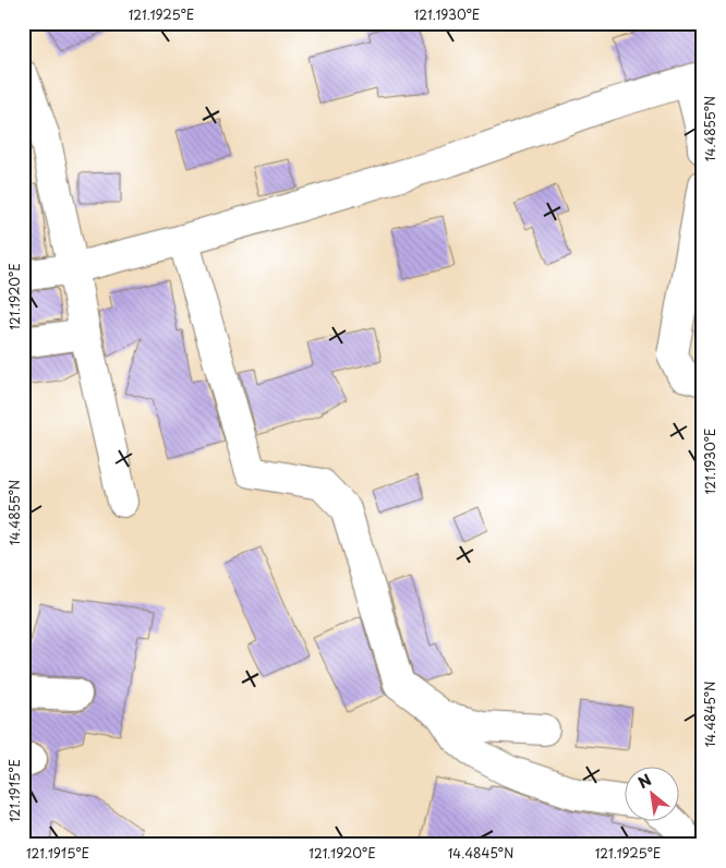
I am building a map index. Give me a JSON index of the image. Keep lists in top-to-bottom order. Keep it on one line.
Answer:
{"north":"top left","coordinates":["121.1925°E","121.1930°E","14.4855°N","121.1920°E","14.4845°N","121.1915°E"]}
